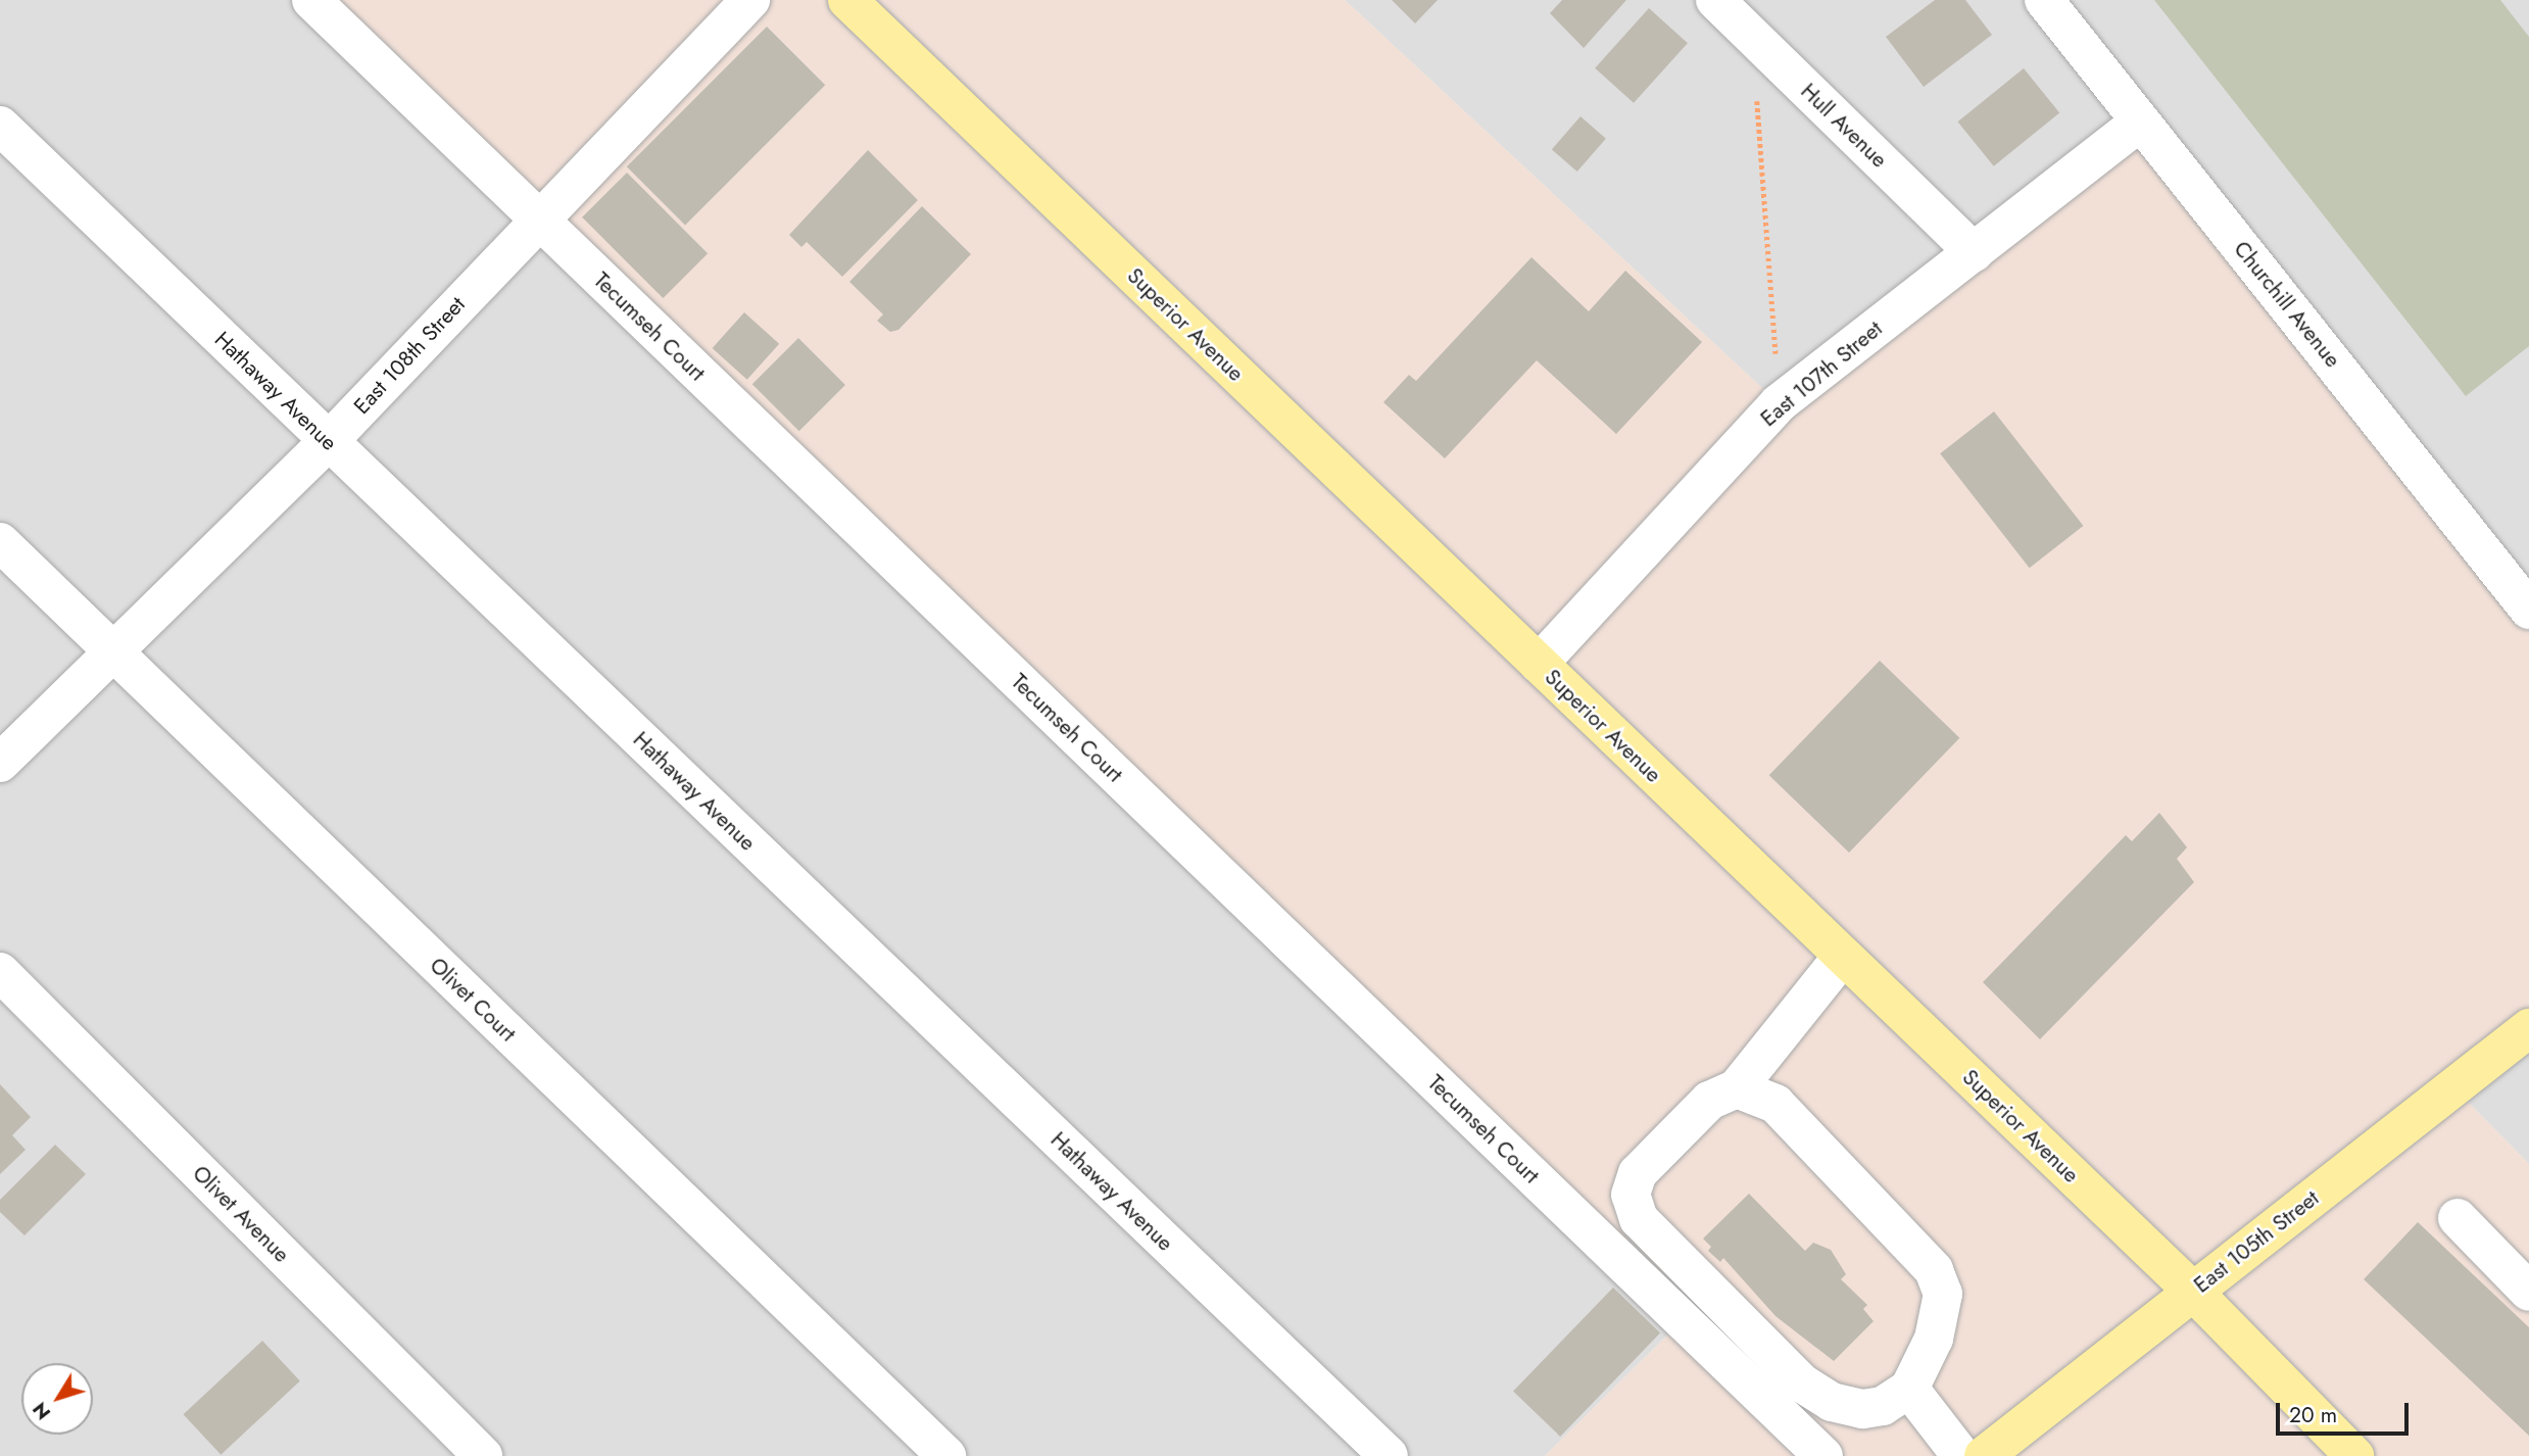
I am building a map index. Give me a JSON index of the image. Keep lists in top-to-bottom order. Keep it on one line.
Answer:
{"streets":{"main road":["Superior Avenue","East 105th Street"],"street":["Hull Avenue","Churchill Avenue","Tecumseh Court","East 108th Street","East 107th Street","Hathaway Avenue","Olivet Court","Olivet Avenue"]},"crossings":[["Hull Avenue","East 107th Street"],["Churchill Avenue","East 107th Street"],["Superior Avenue","East 107th Street"],["Superior Avenue","East 105th Street"],["Tecumseh Court","East 108th Street"],["East 108th Street","Hathaway Avenue"],["East 108th Street","Olivet Court"]],"scale_bar":"20 m","north":"bottom left"}
